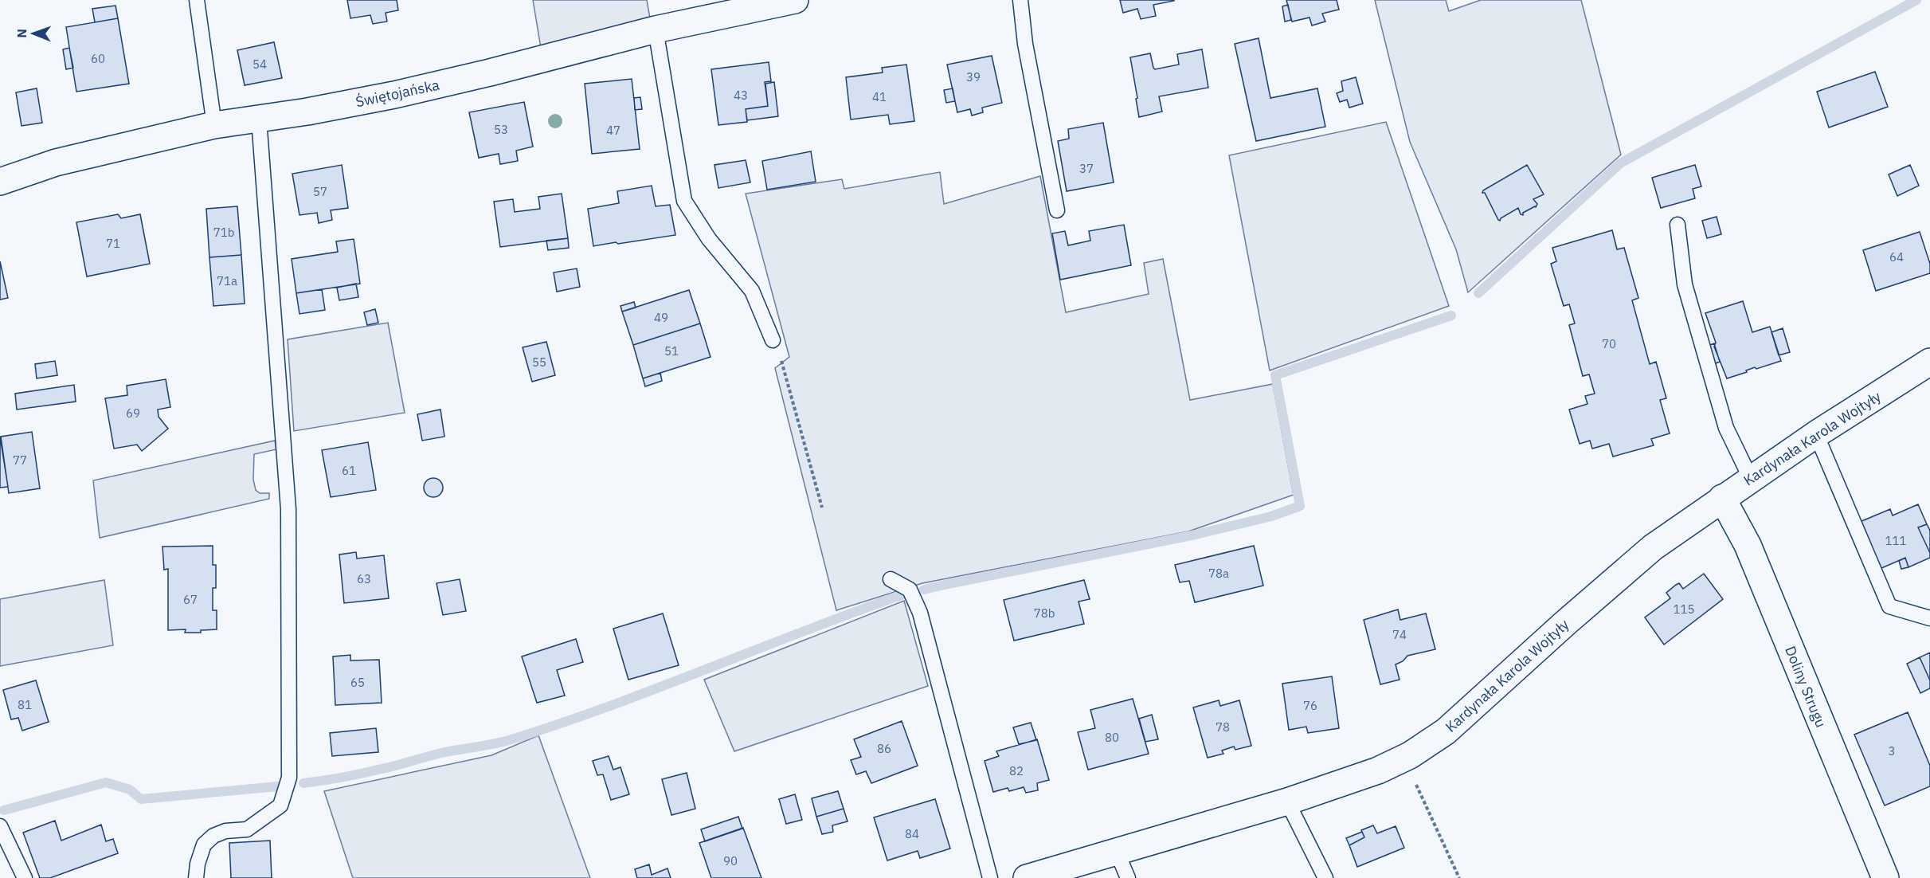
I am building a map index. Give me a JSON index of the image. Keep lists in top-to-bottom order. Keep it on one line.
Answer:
{"streets":{"street":["Świętojańska","Kardynała Karola Wojtyły","Doliny Strugu"]},"crossings":[["Kardynała Karola Wojtyły","Doliny Strugu"]],"house_numbers":["60","54","39","43","41","53","47","37","57","71b","71","64","71a","49","70","51","55","69","77","61","111","78a","63","67","115","78b","74","65","81","76","78","80","86","3","82","84","90"],"north":"left"}
